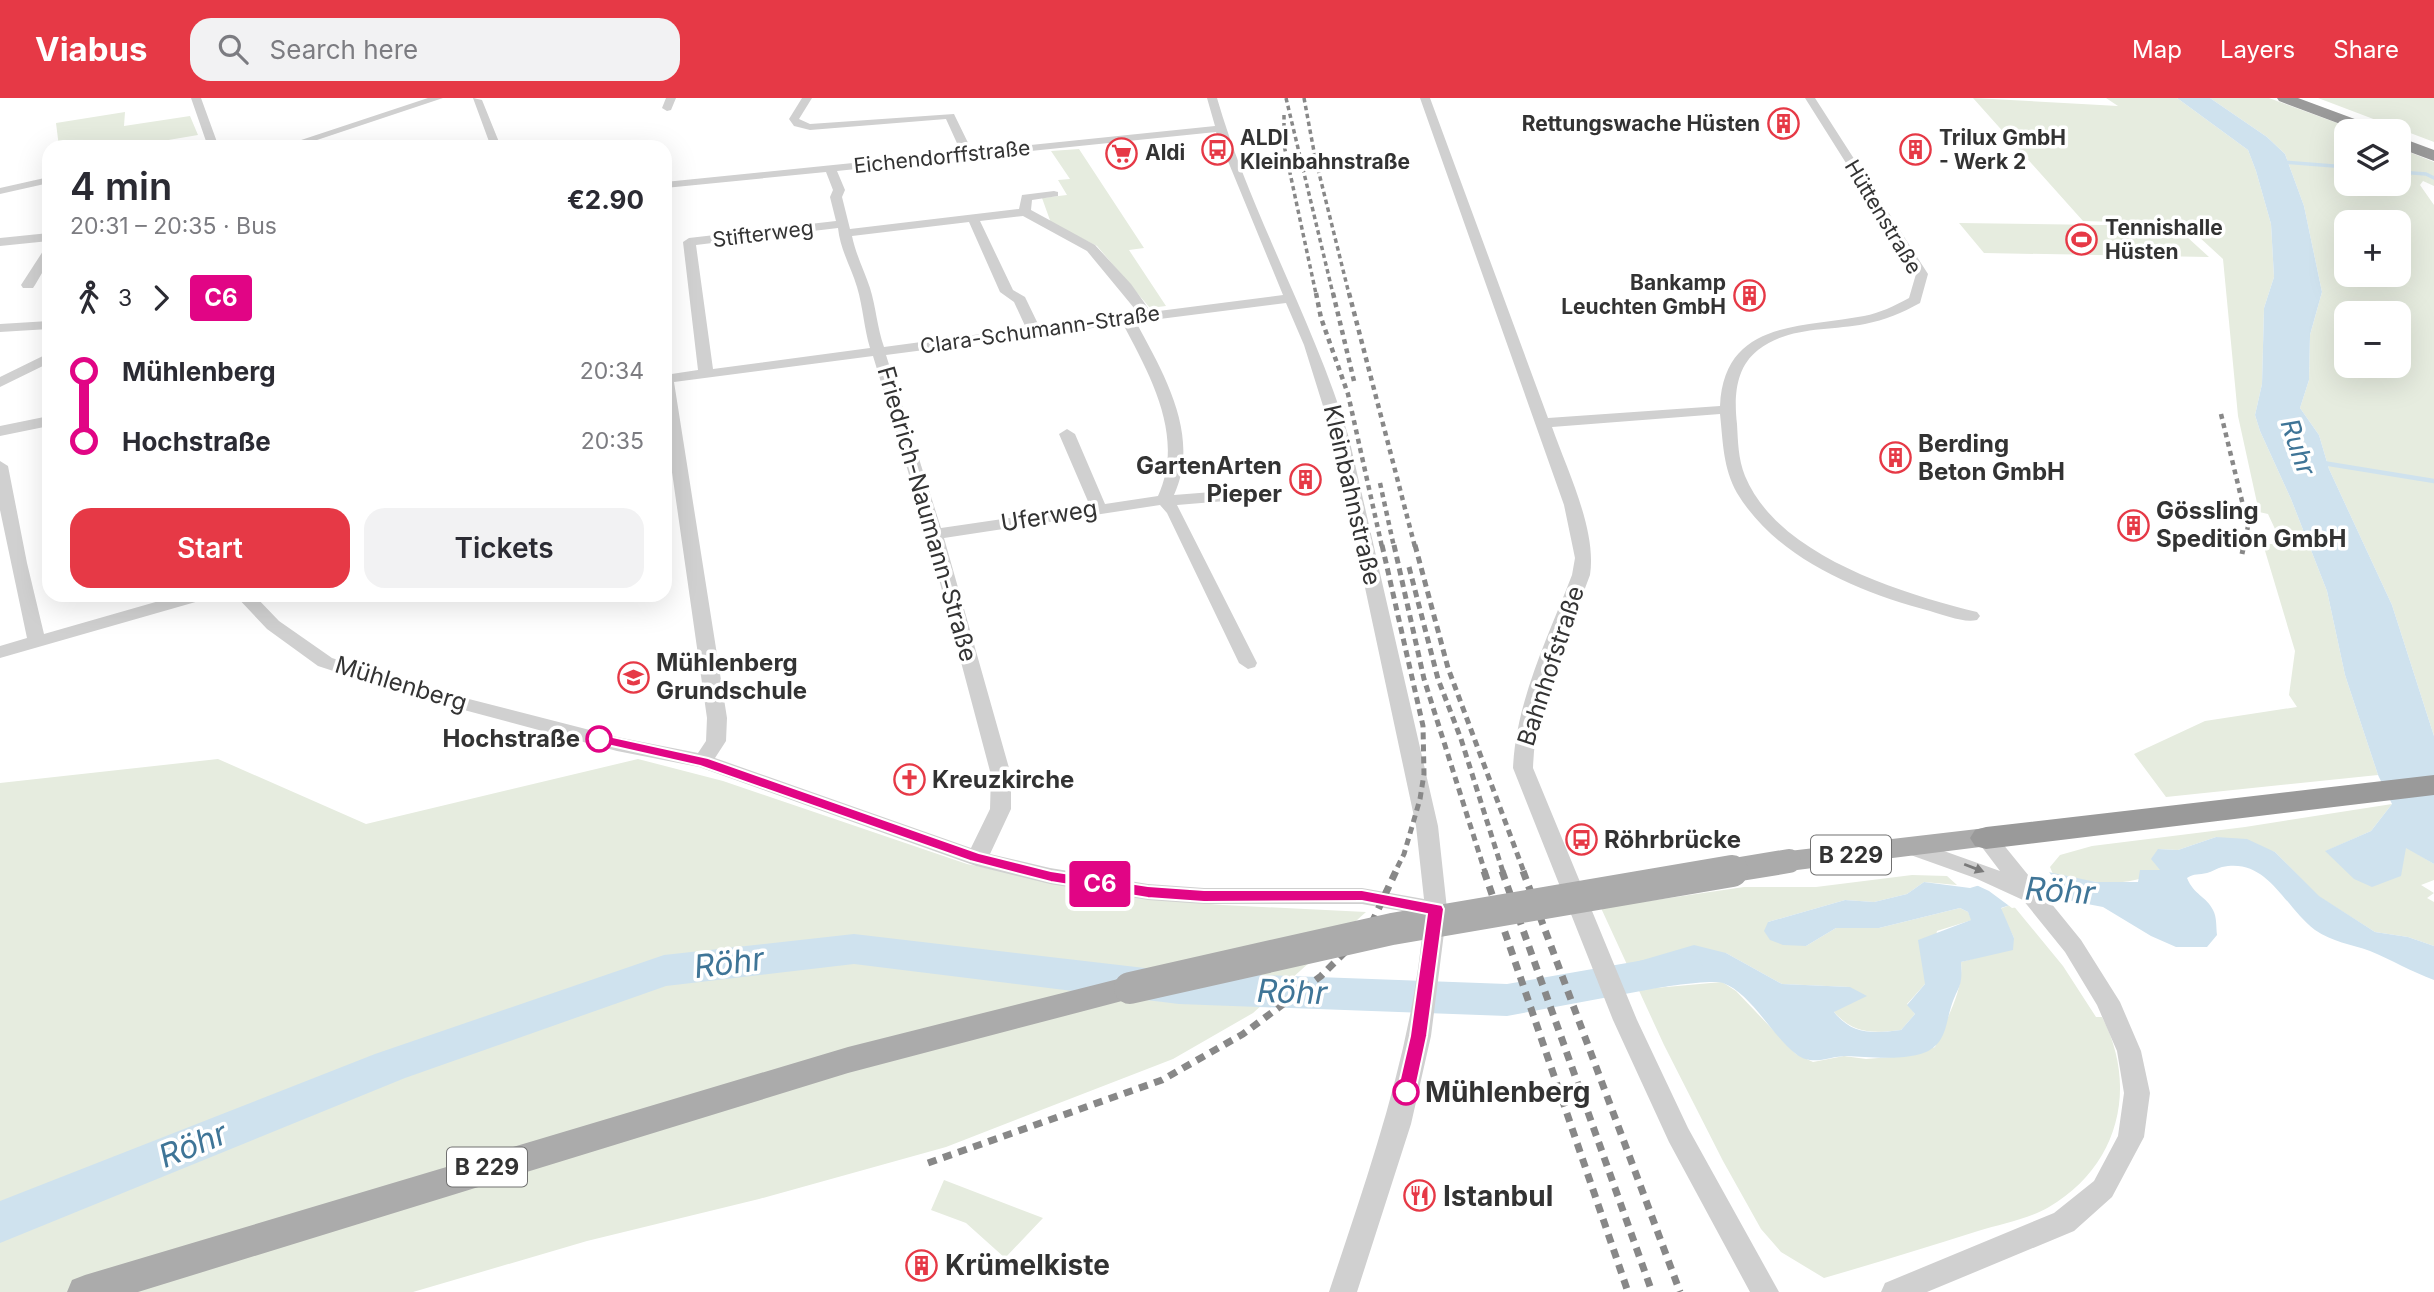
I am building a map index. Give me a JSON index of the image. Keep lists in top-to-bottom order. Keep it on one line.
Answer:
{"streets":{"main road":["B 229"],"street":["Eichendorffstraße","Hüttenstraße","Stifterweg","Clara-Schumann-Straße","Kleinbahnstraße","Friedrich-Naumann-Straße","Uferweg","Bahnhofstraße","Mühlenberg"]},"crossings":[["Eichendorffstraße","Kleinbahnstraße"],["Eichendorffstraße","Friedrich-Naumann-Straße"],["Stifterweg","Clara-Schumann-Straße"],["Stifterweg","Friedrich-Naumann-Straße"],["Clara-Schumann-Straße","Kleinbahnstraße"],["Clara-Schumann-Straße","Friedrich-Naumann-Straße"],["Kleinbahnstraße","Mühlenberg"],["Friedrich-Naumann-Straße","Uferweg"],["Friedrich-Naumann-Straße","Mühlenberg"]],"water":["Ruhr","Röhr"],"places":{"building":["Rettungswache Hüsten","Trilux GmbH - Werk 2","Bankamp Leuchten GmbH","Berding Beton GmbH","GartenArten Pieper","Gössling Spedition GmbH","Krümelkiste"],"bus stop":["ALDI Kleinbahnstraße","Röhrbrücke"],"supermarket":["Aldi"],"sports":["Tennishalle Hüsten"],"school or university":["Mühlenberg Grundschule"],"other":["Hochstraße","Mühlenberg"],"church":["Kreuzkirche"],"restaurant":["Istanbul"]},"lines":["bus line C6"],"page":{"header":"Viabus","search":"Search here","nav":["Map","Layers","Share"],"on_map":"C6","map_buttons":["+","−"],"heading":["4 min","20:31 – 20:35 · Bus","€2.90"],"legs":["3","C6"],"list":[{"name":"Mühlenberg","value":"20:34"},{"name":"Hochstraße","value":"20:35"}],"buttons":["Start","Tickets"]}}
